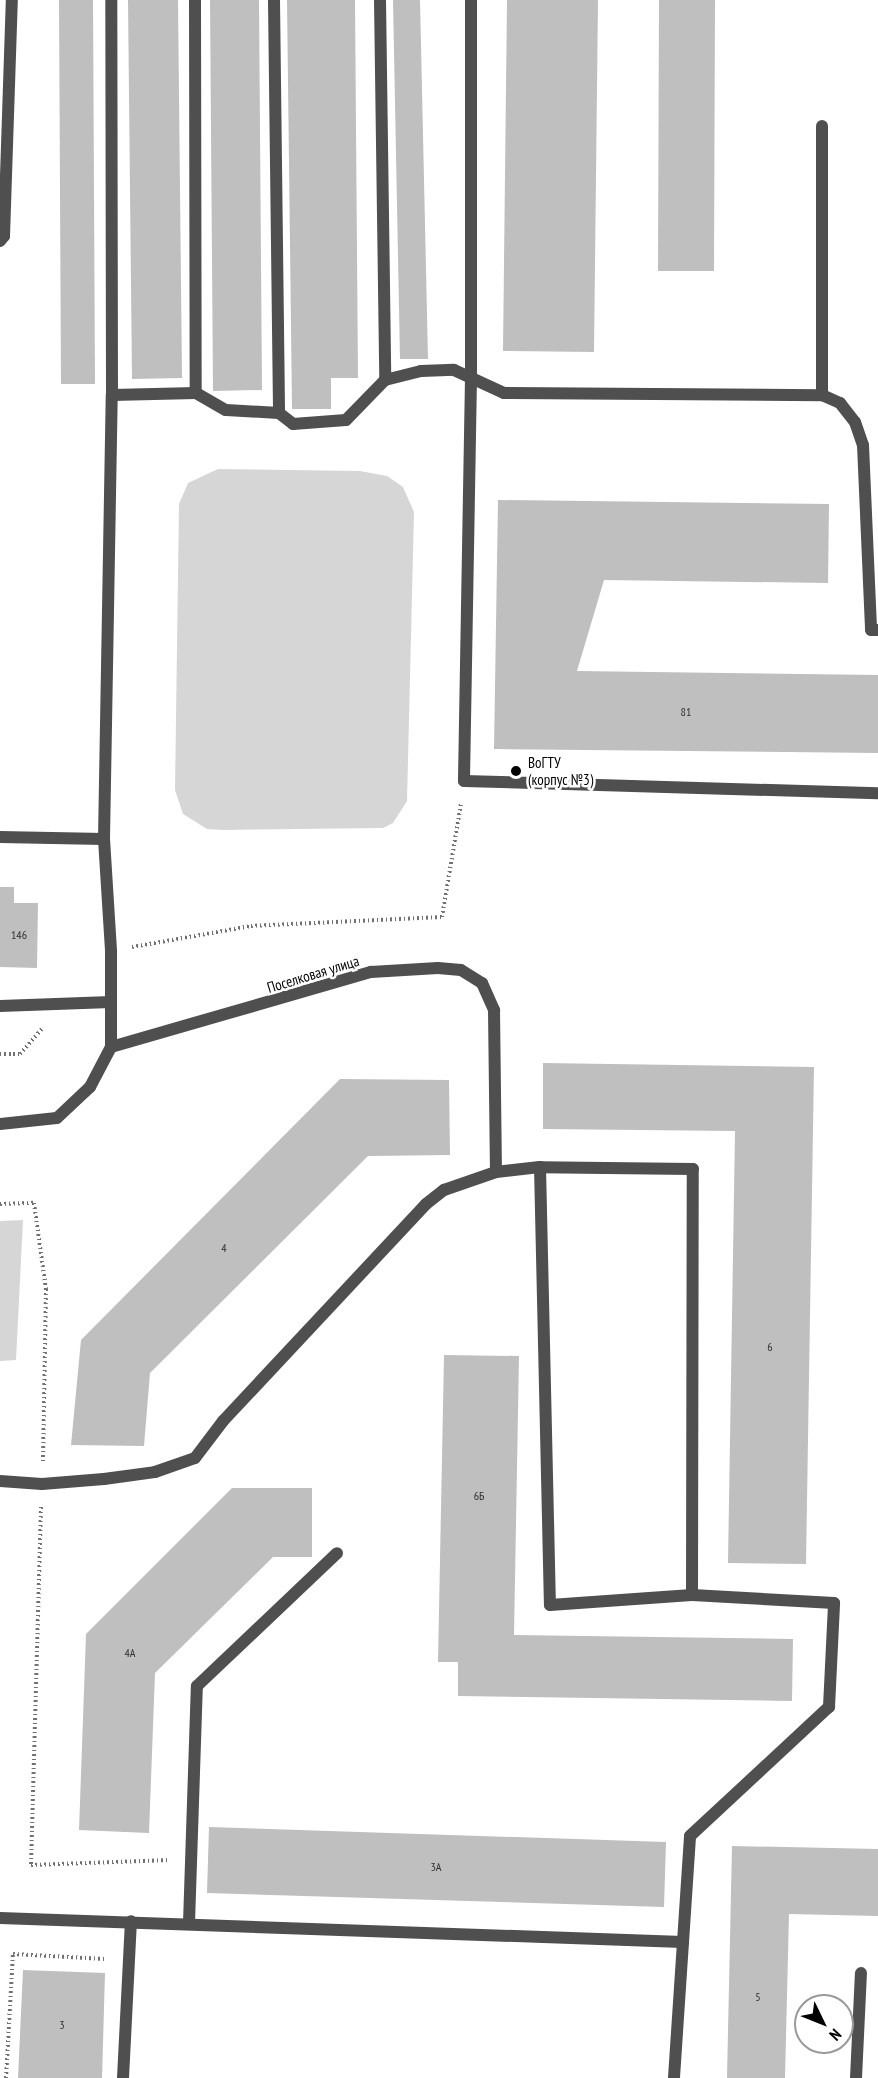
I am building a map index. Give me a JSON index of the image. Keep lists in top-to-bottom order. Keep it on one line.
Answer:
{"streets":{"lane":["Поселковая улица"]},"places":["ВоГТУ (корпус №3)"],"house_numbers":["81","146","4","6","6Б","4А","3А","5","3"],"north":"bottom right"}
